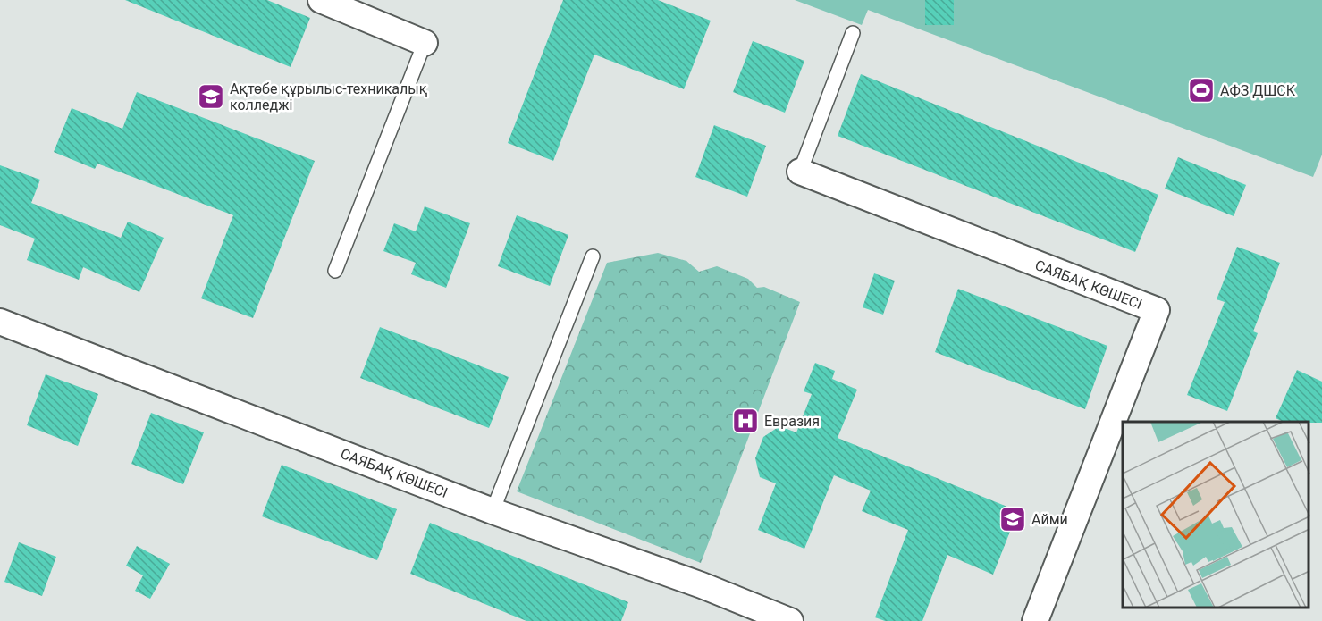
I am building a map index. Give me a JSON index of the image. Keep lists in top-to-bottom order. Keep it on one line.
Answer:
{"streets":{"street":["САЯБАҚ КӨШЕСІ"]},"places":{"sports":["АФЗ ДШСК"],"school or university":["Ақтөбе құрылыс-техникалық колледжі","Айми"],"hospital":["Евразия"]}}
